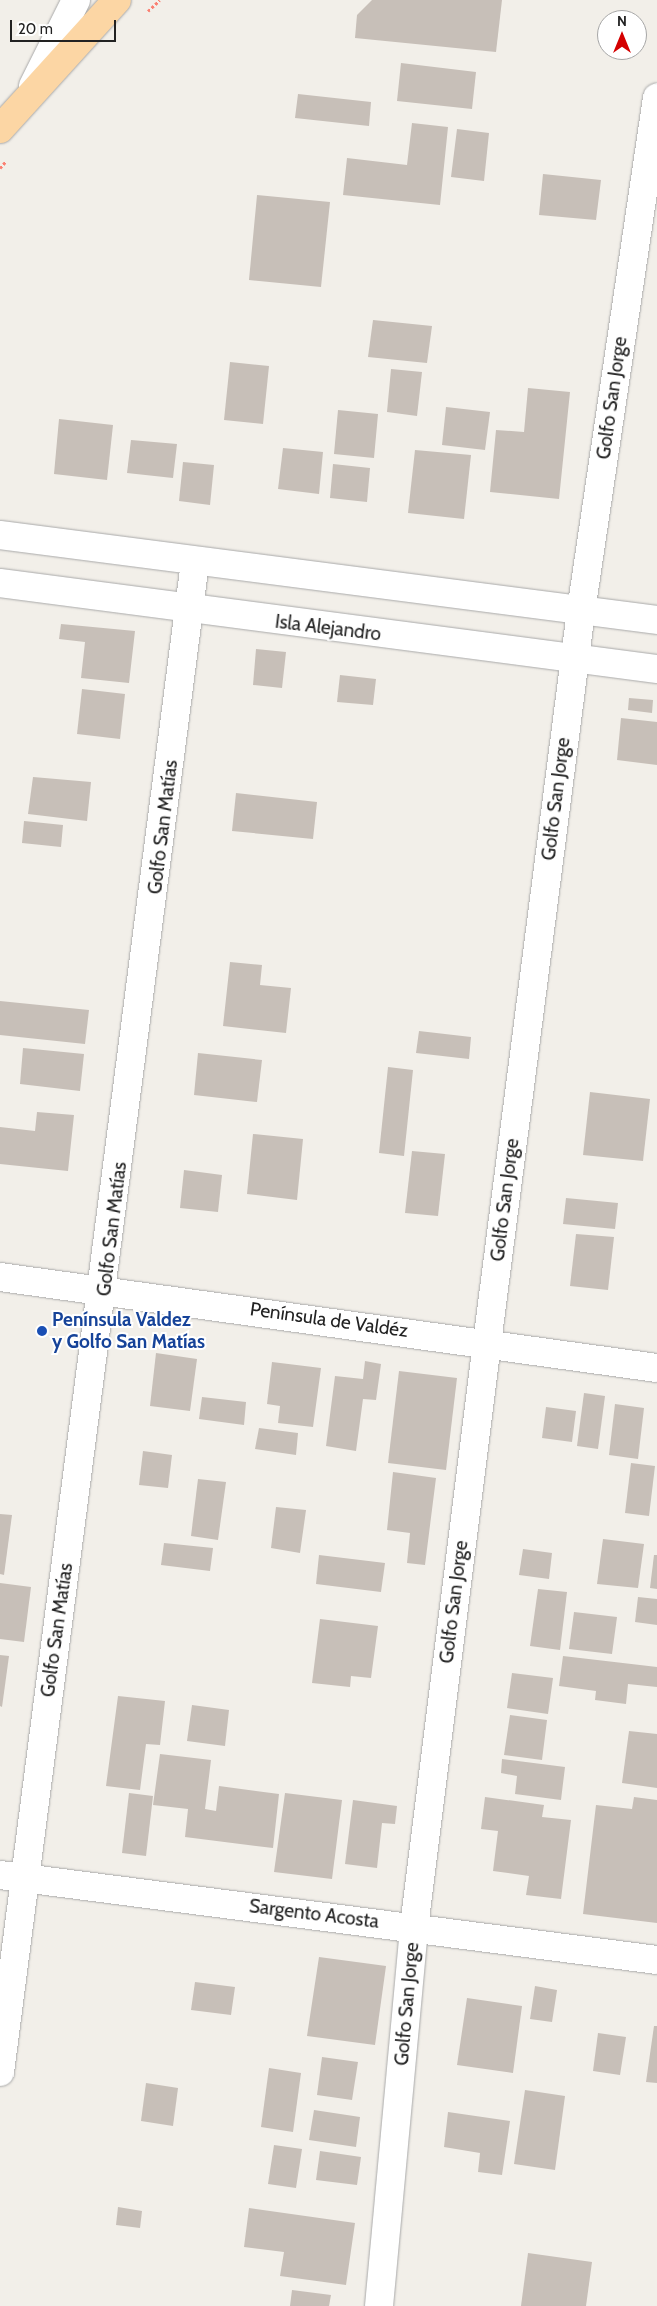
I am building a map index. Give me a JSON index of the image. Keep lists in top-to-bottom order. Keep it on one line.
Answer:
{"streets":{"street":["Golfo San Jorge","Isla Alejandro","Golfo San Matías","Península de Valdéz","Sargento Acosta"]},"crossings":[["Golfo San Jorge","Isla Alejandro"],["Golfo San Jorge","Península de Valdéz"],["Golfo San Jorge","Sargento Acosta"],["Isla Alejandro","Golfo San Matías"],["Golfo San Matías","Península de Valdéz"],["Golfo San Matías","Sargento Acosta"]],"places":["Península Valdez y Golfo San Matías"],"scale_bar":"20 m","north":"top"}
